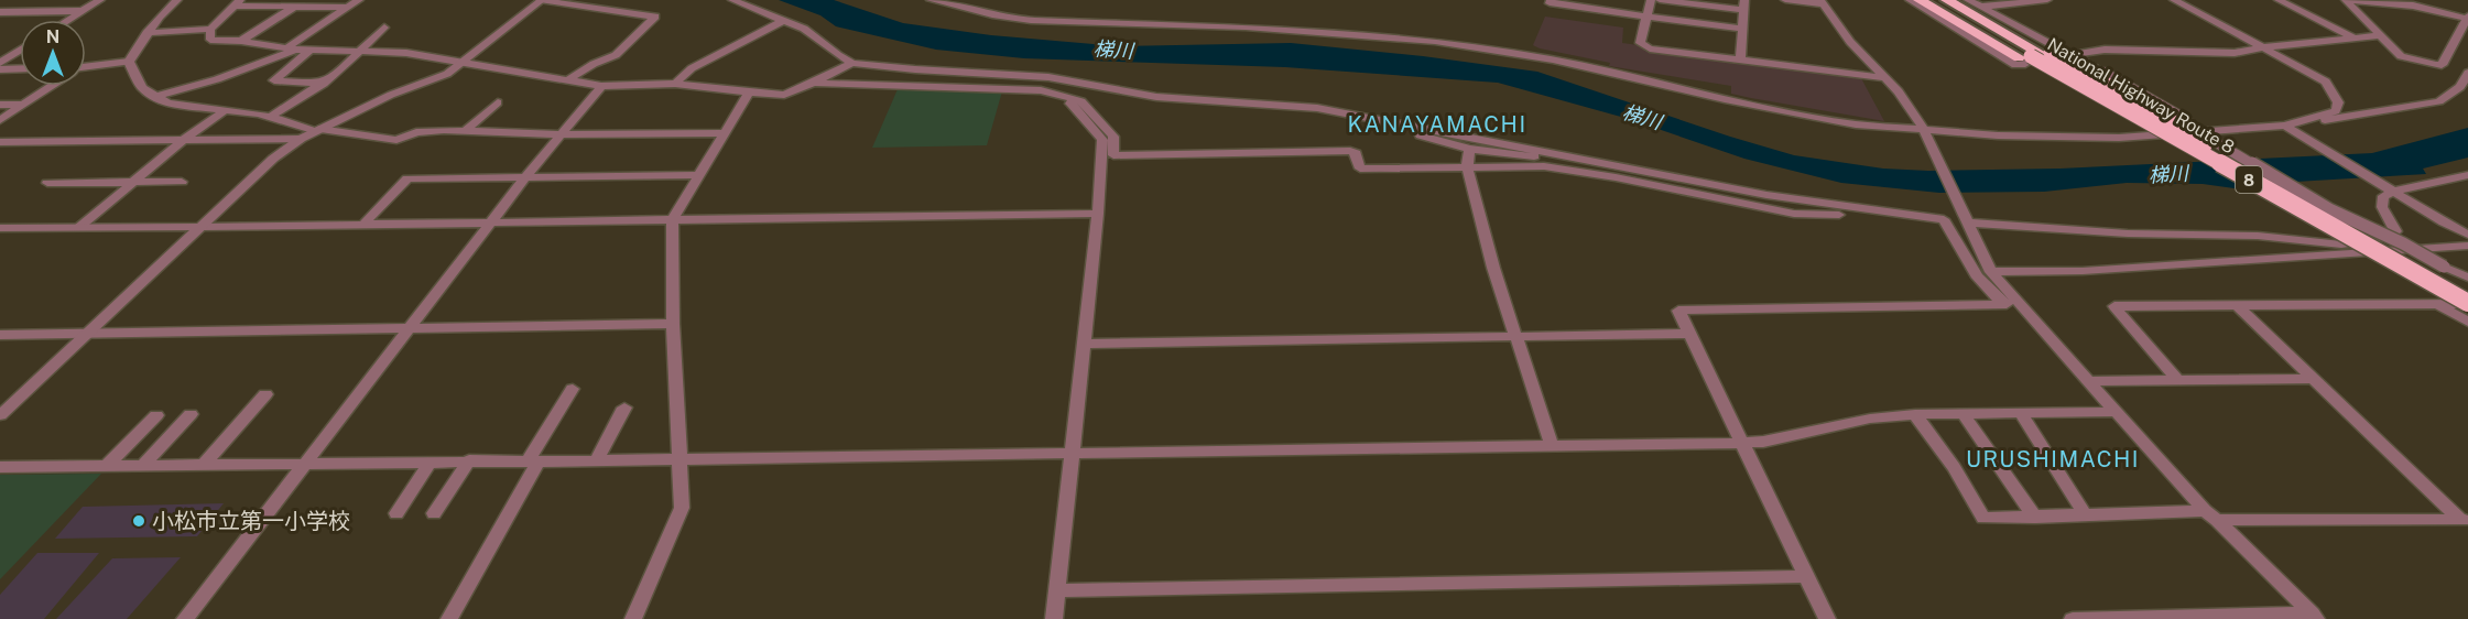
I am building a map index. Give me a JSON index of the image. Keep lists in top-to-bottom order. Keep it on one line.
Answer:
{"streets":{"highway":["National Highway Route 8","8"]},"districts":["KANAYAMACHI","URUSHIMACHI"],"water":["梯川"],"places":["小松市立第一小学校"],"north":"top"}
